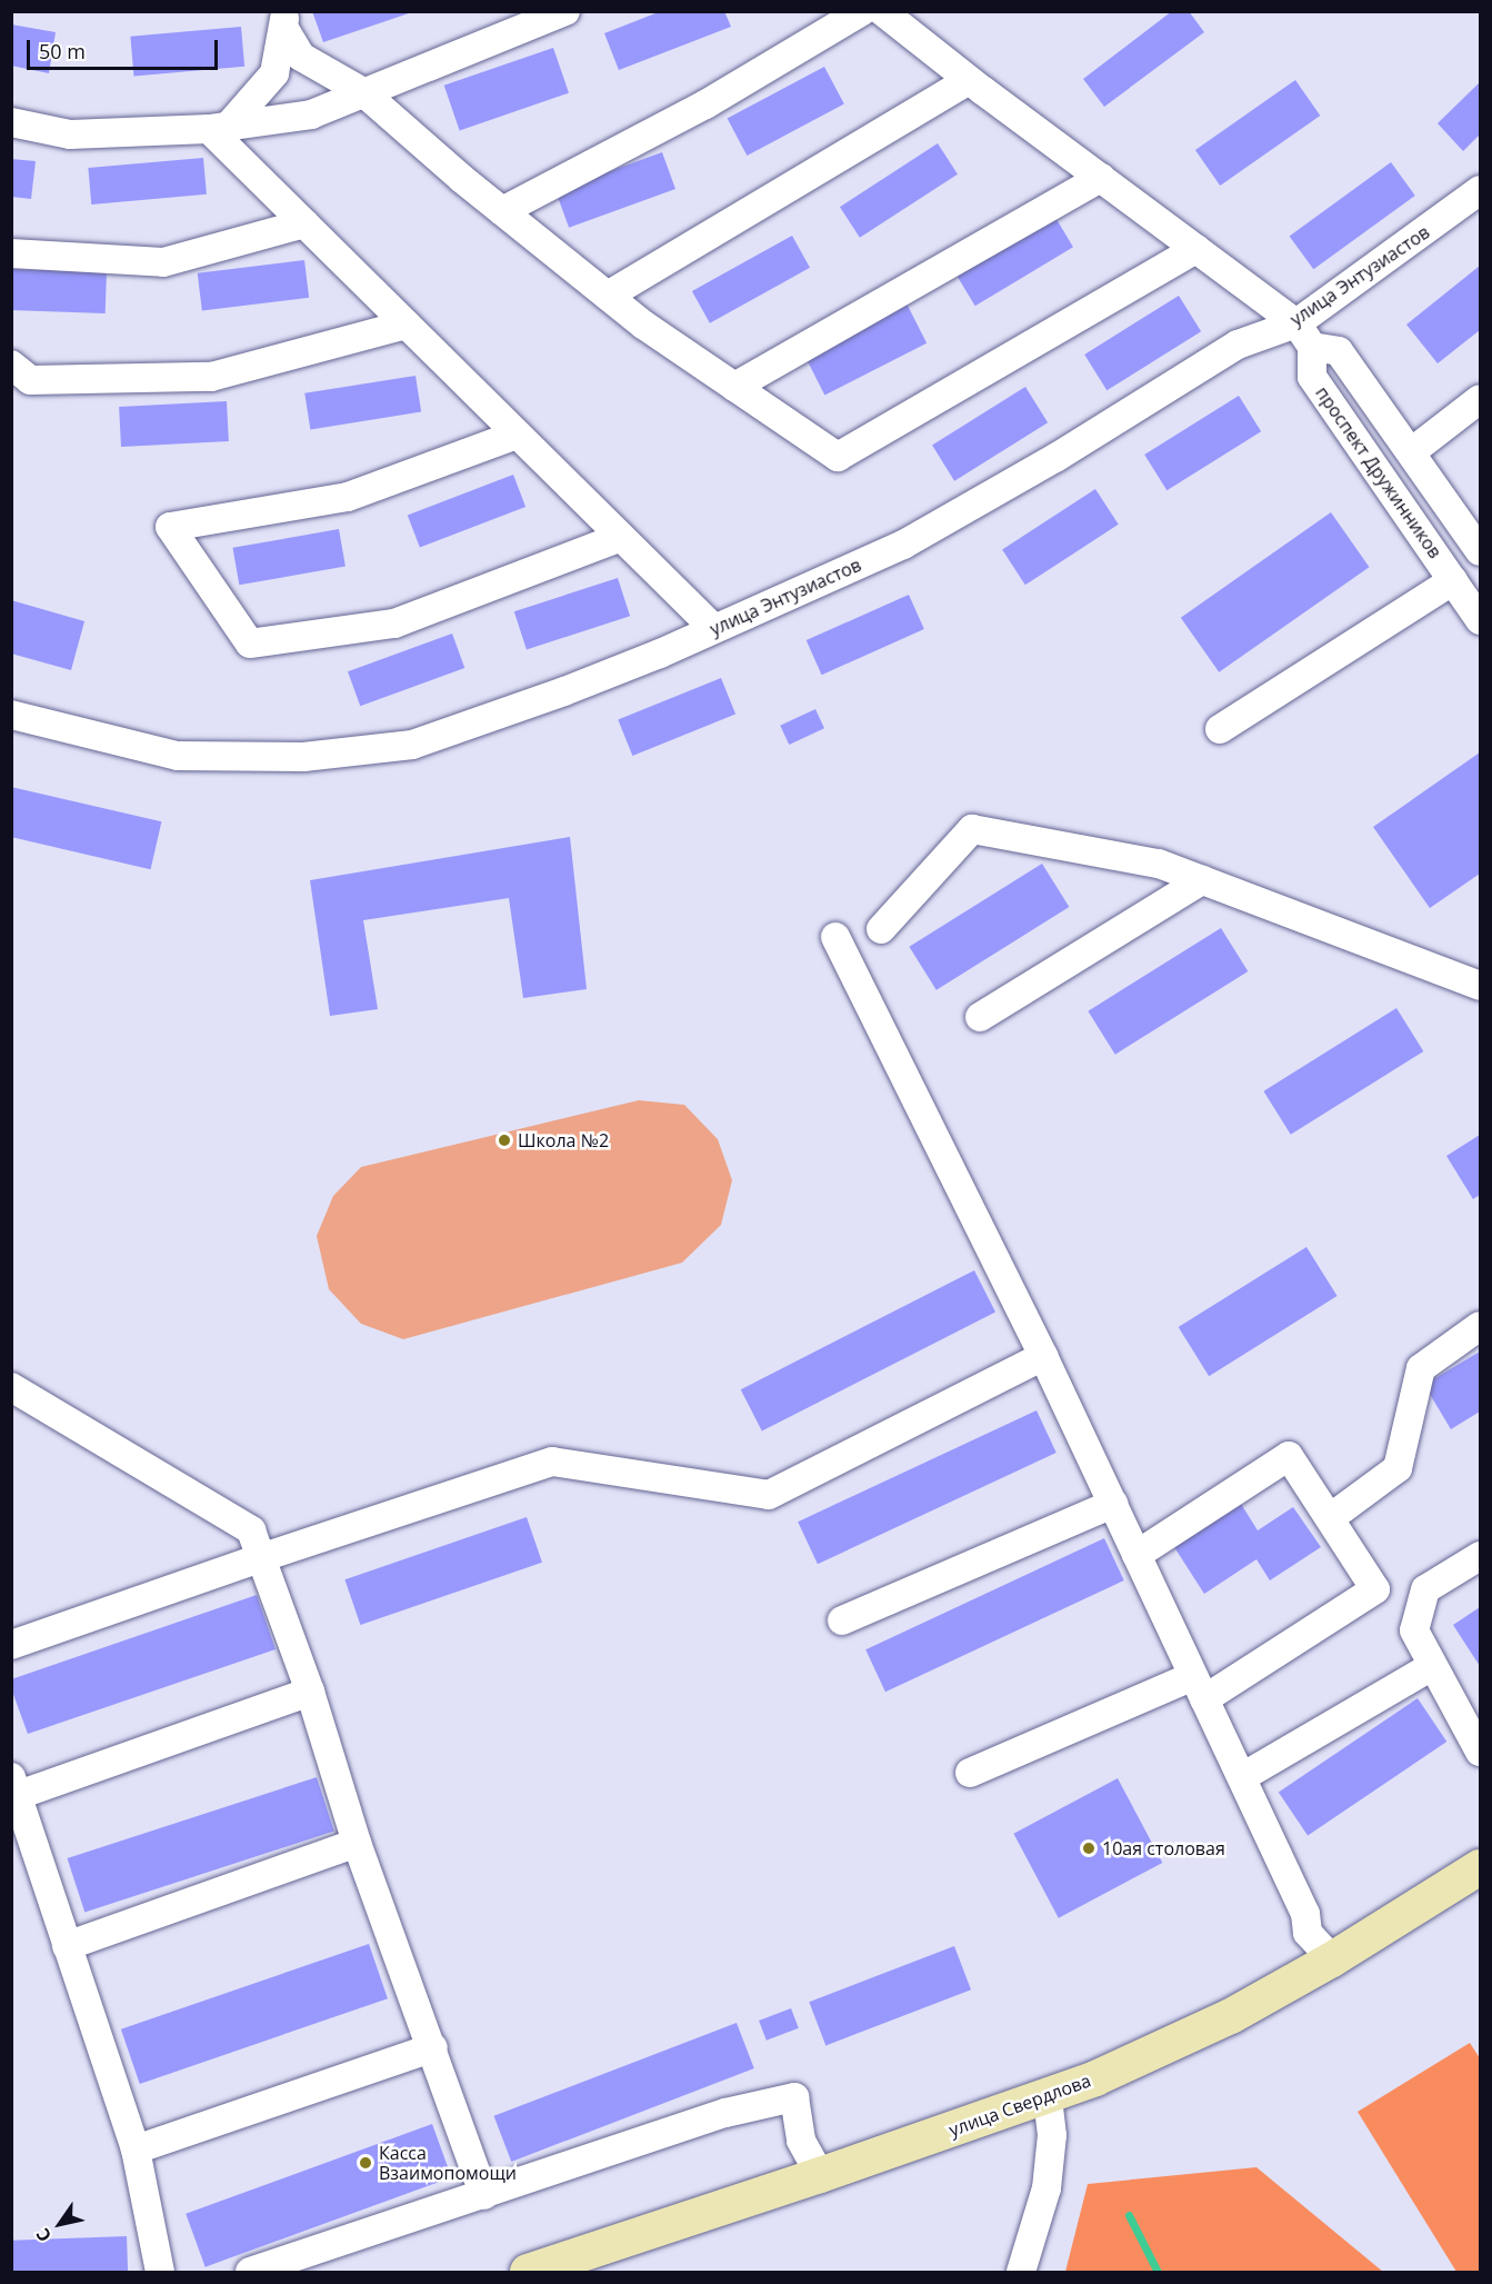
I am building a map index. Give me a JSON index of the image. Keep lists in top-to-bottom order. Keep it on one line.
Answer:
{"streets":{"main road":["улица Свердлова"],"street":["улица Энтузиастов","проспект Дружинников"]},"places":["Школа №2","10ая столовая","Касса Взаимопомощи"],"scale_bar":"50 m","north":"bottom left"}
